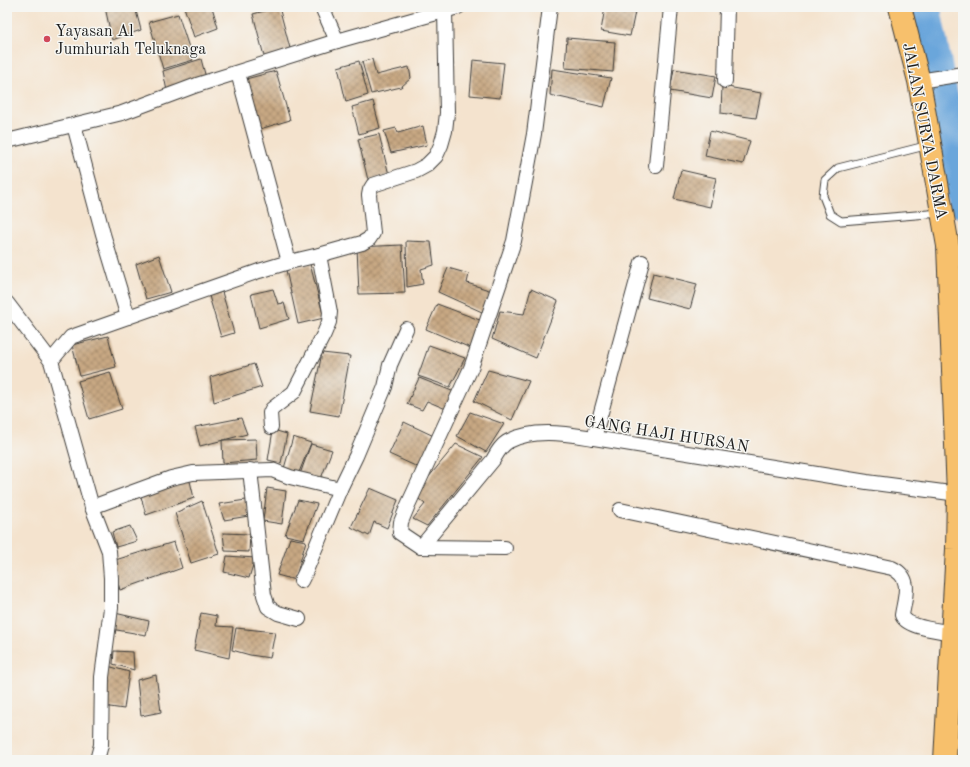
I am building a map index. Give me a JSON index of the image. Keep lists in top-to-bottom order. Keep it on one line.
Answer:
{"streets":{"main road":["JALAN SURYA DARMA"],"street":["GANG HAJI HURSAN"]},"crossings":[["JALAN SURYA DARMA","GANG HAJI HURSAN"]],"places":["Yayasan Al Jumhuriah Teluknaga"]}
